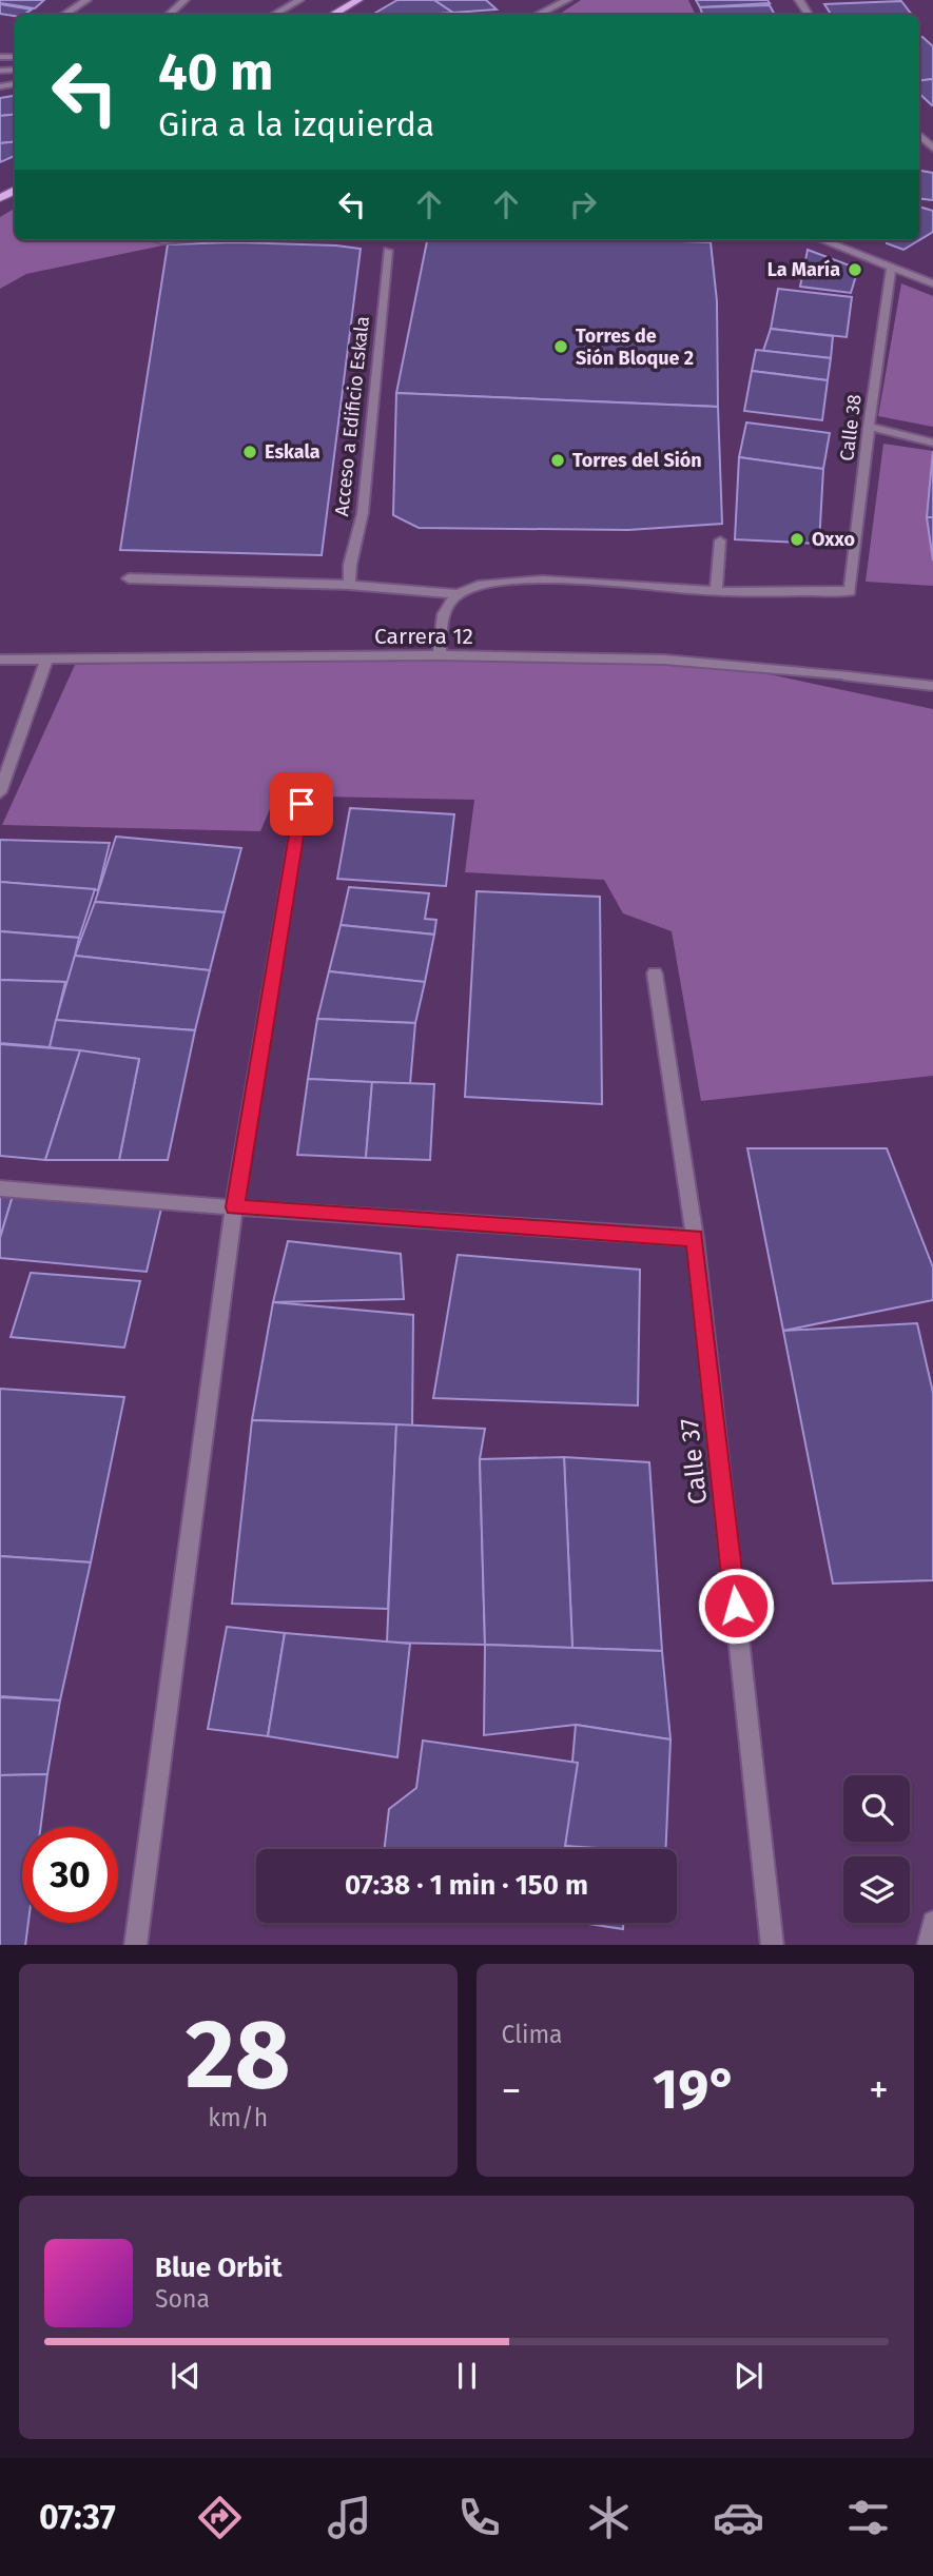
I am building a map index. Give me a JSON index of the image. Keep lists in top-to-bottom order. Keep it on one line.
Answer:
{"streets":{"street":["Acceso a Edificio Eskala","Calle 38","Carrera 12","Calle 37"]},"places":["La María","Torres de Sión Bloque 2","Eskala","Torres del Sión","Oxxo"],"page":{"turn":["40 m","Gira a la izquierda"],"limit":"30","trip":"07:38 · 1 min · 150 m","tile":[["28","km/h"],"Clima"],"heat":["−","19°","+"],"song":["Blue Orbit","Sona"],"tabs":"07:37"}}
